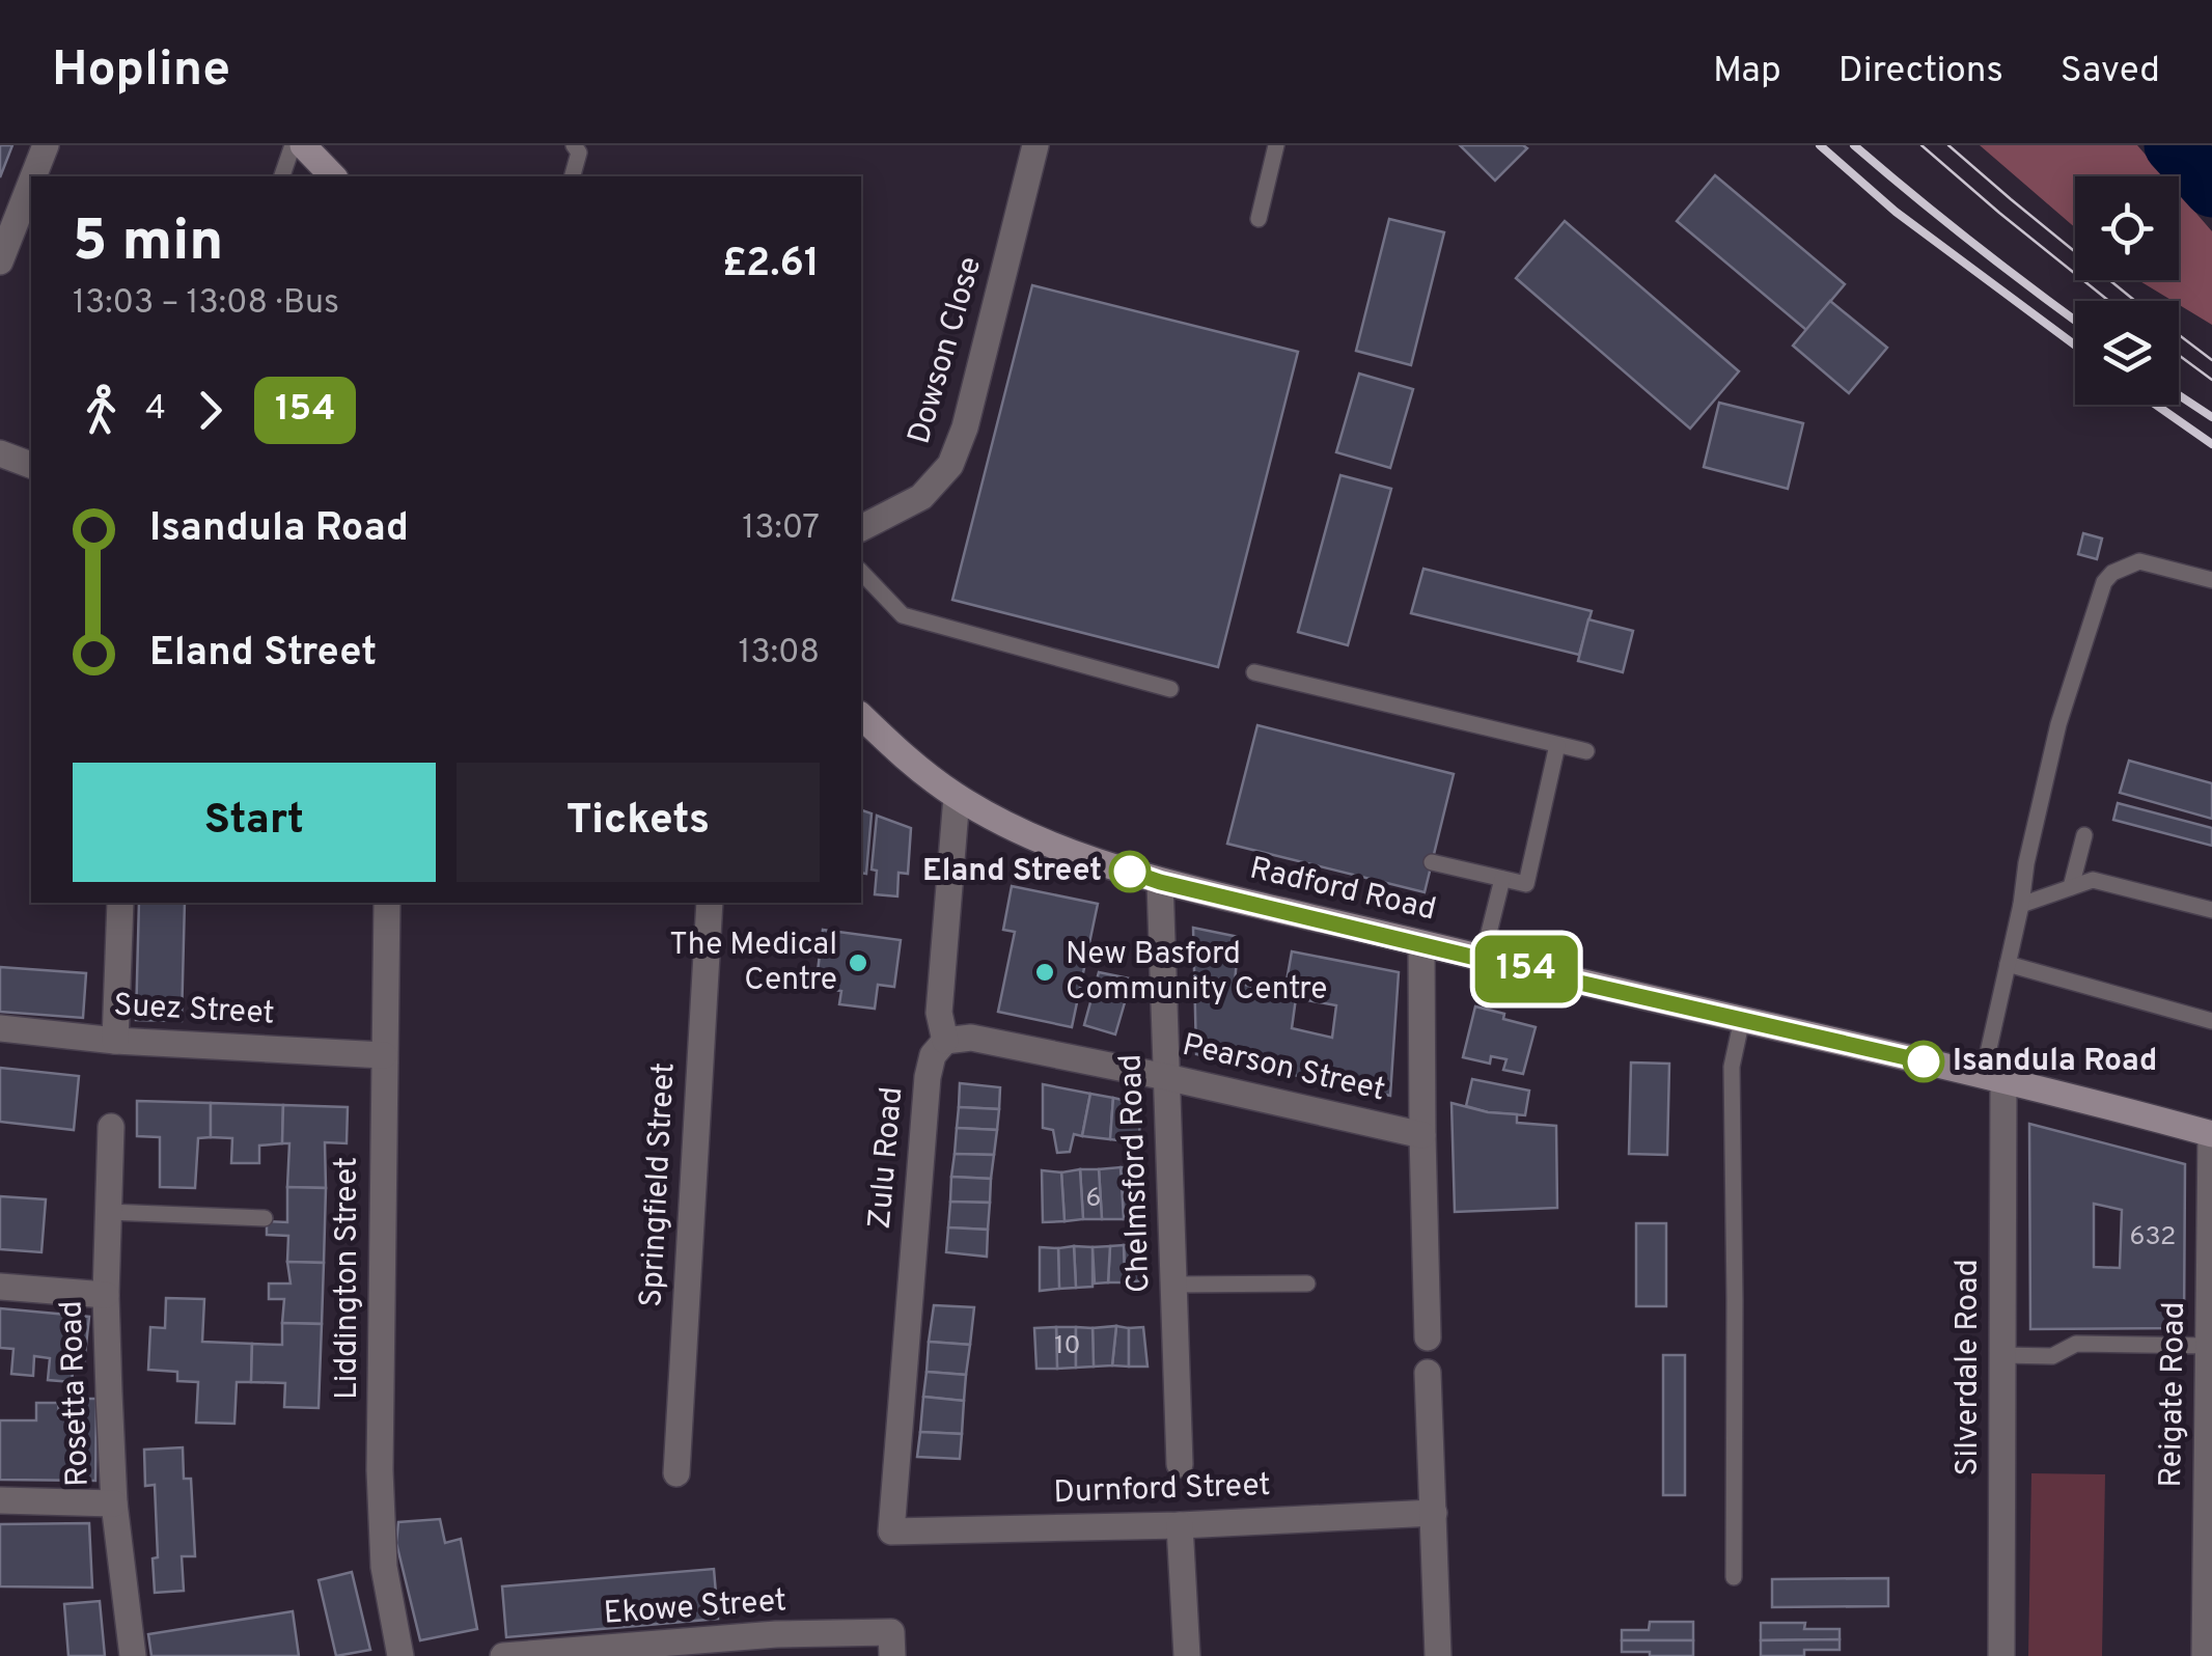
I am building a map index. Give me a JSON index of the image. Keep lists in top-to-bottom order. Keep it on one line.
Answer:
{"streets":{"street":["Dowson Close","Radford Road","Suez Street","Pearson Street","Zulu Road","Chelmsford Road","Springfield Street","Liddington Street","Silverdale Road","Rosetta Road","Reigate Road","Durnford Street","Ekowe Street"]},"crossings":[["Radford Road","Zulu Road"],["Radford Road","Chelmsford Road"],["Radford Road","Silverdale Road"],["Radford Road","Reigate Road"],["Suez Street","Liddington Street"],["Pearson Street","Zulu Road"],["Pearson Street","Chelmsford Road"],["Zulu Road","Durnford Street"]],"places":["Eland Street","The Medical Centre","New Basford Community Centre","Isandula Road"],"lines":["bus line 154"],"house_numbers":["6","632","10"],"page":{"header":"Hopline","nav":["Map","Directions","Saved"],"on_map":"154","heading":["5 min","13:03 – 13:08 · Bus","£2.61"],"legs":["4","154"],"list":[{"name":"Isandula Road","value":"13:07"},{"name":"Eland Street","value":"13:08"}],"buttons":["Start","Tickets"]}}
